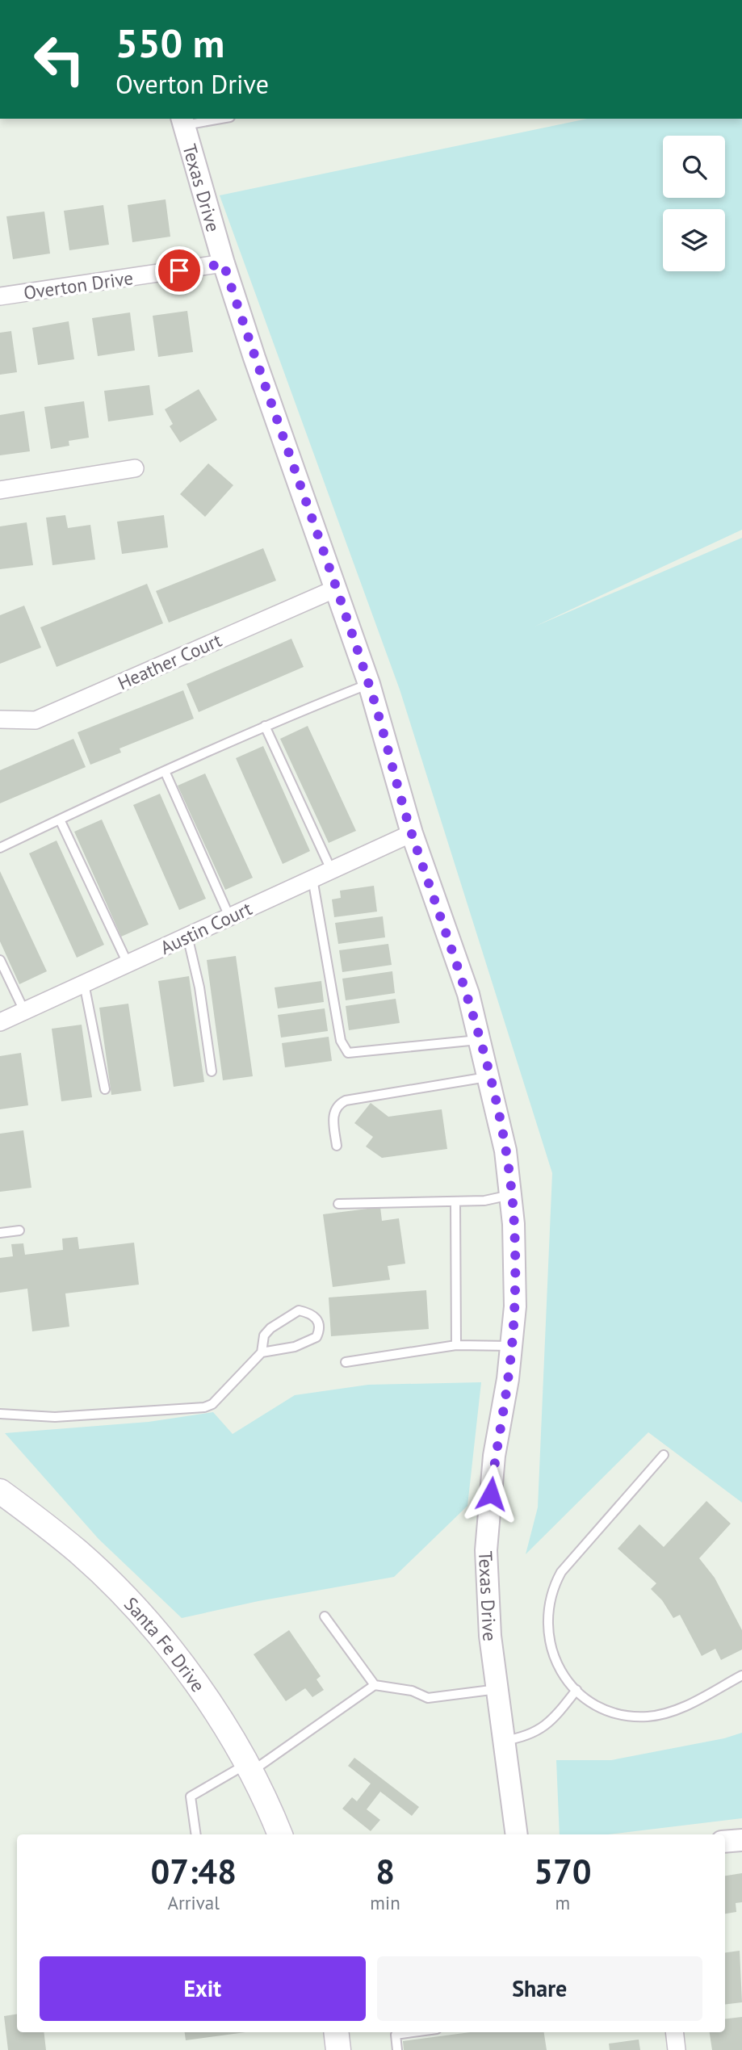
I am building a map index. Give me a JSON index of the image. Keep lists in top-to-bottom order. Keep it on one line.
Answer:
{"streets":{"main road":["Santa Fe Drive"],"street":["Texas Drive","Overton Drive","Heather Court","Austin Court"]},"crossings":[["Texas Drive","Overton Drive"],["Texas Drive","Heather Court"],["Texas Drive","Austin Court"]],"page":{"turn":["550 m","Overton Drive"],"eta":["07:48","Arrival","8","min","570","m"],"buttons":["Exit","Share"]}}
